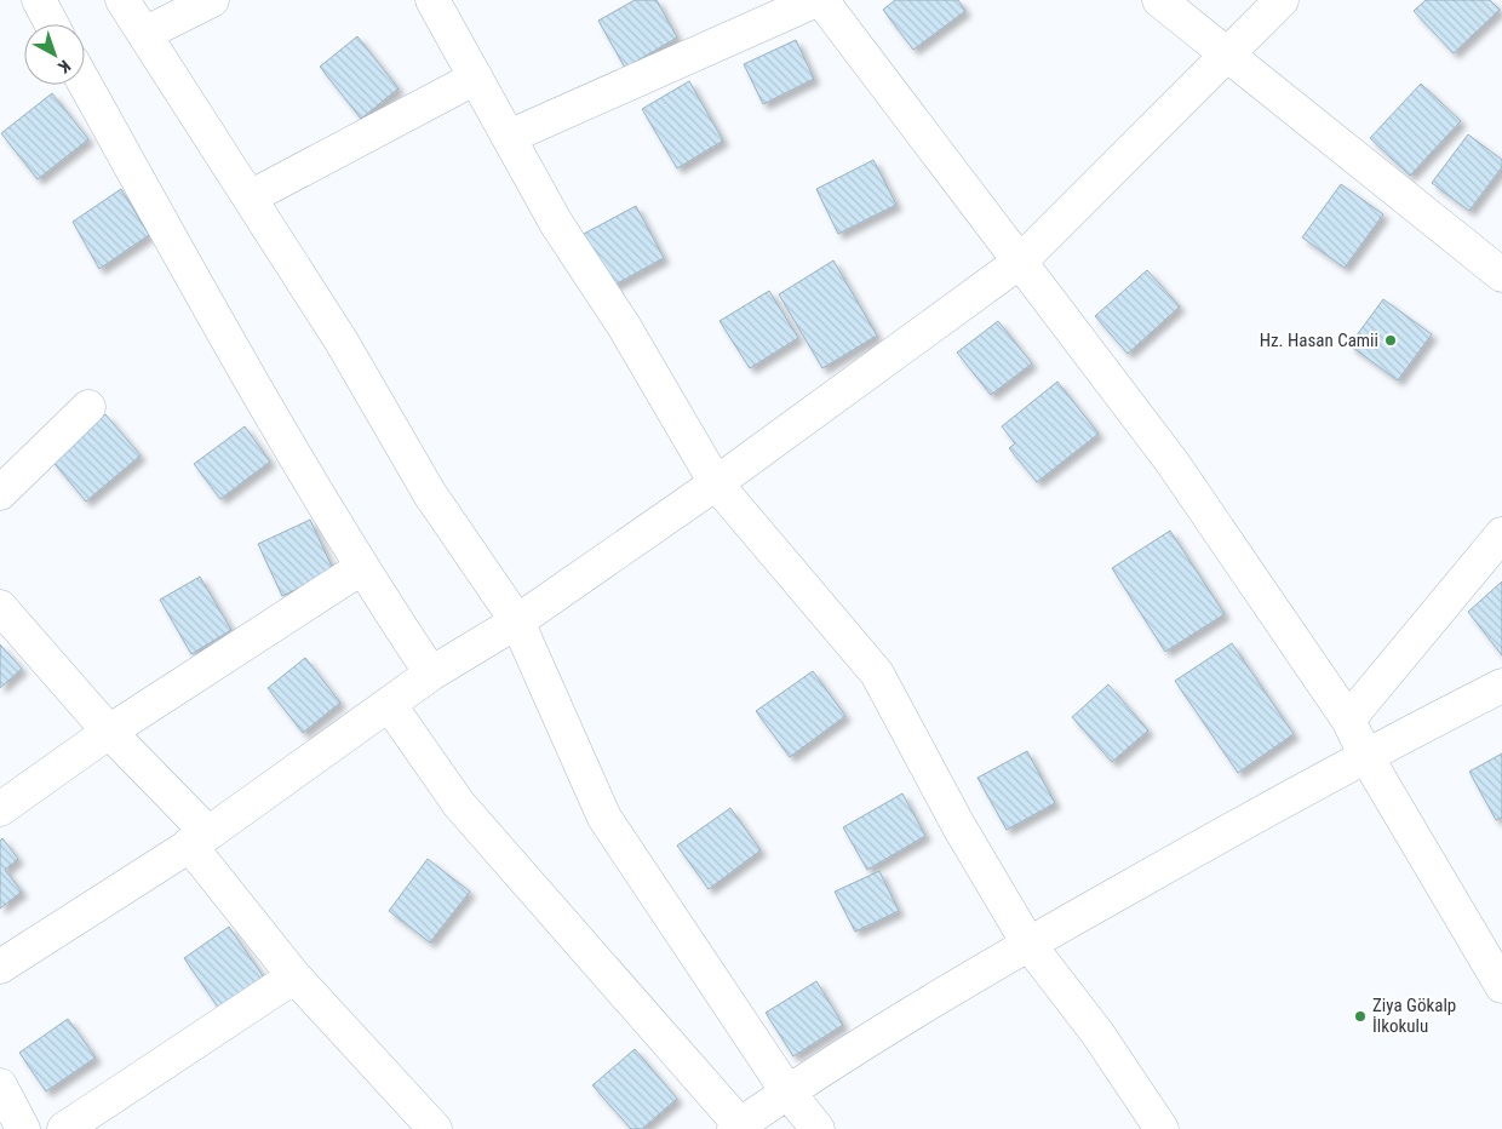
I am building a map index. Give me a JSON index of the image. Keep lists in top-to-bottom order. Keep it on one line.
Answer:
{"places":["Hz. Hasan Camii","Ziya Gökalp İlkokulu"],"north":"bottom right"}
